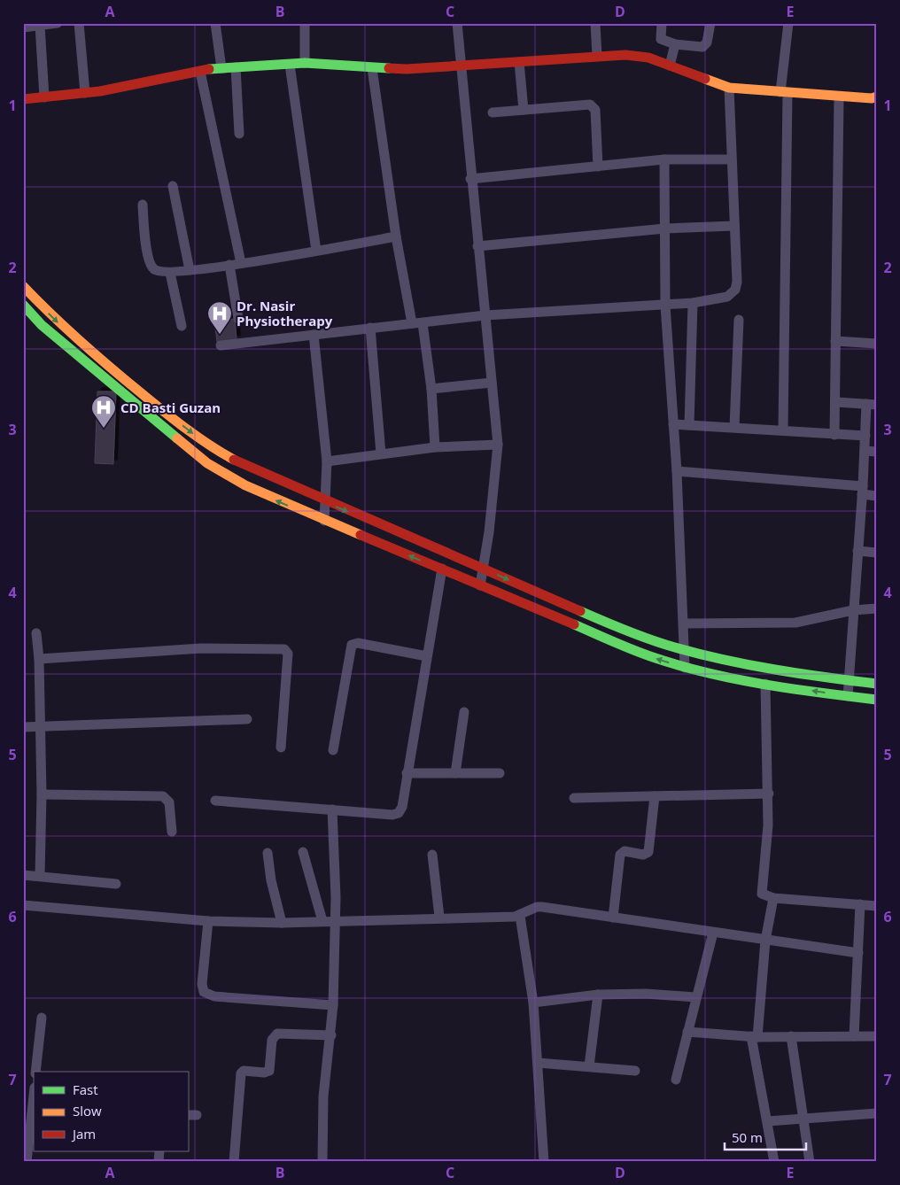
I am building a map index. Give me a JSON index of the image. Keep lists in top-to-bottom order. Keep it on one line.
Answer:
{"places":{"hospital":["Dr. Nasir Physiotherapy","CD Basti Guzan"]},"legend":["Fast","Slow","Jam"],"scale_bar":"50 m","grid":{"columns":["A","B","C","D","E"],"rows":["1","2","3","4","5","6","7"]}}
